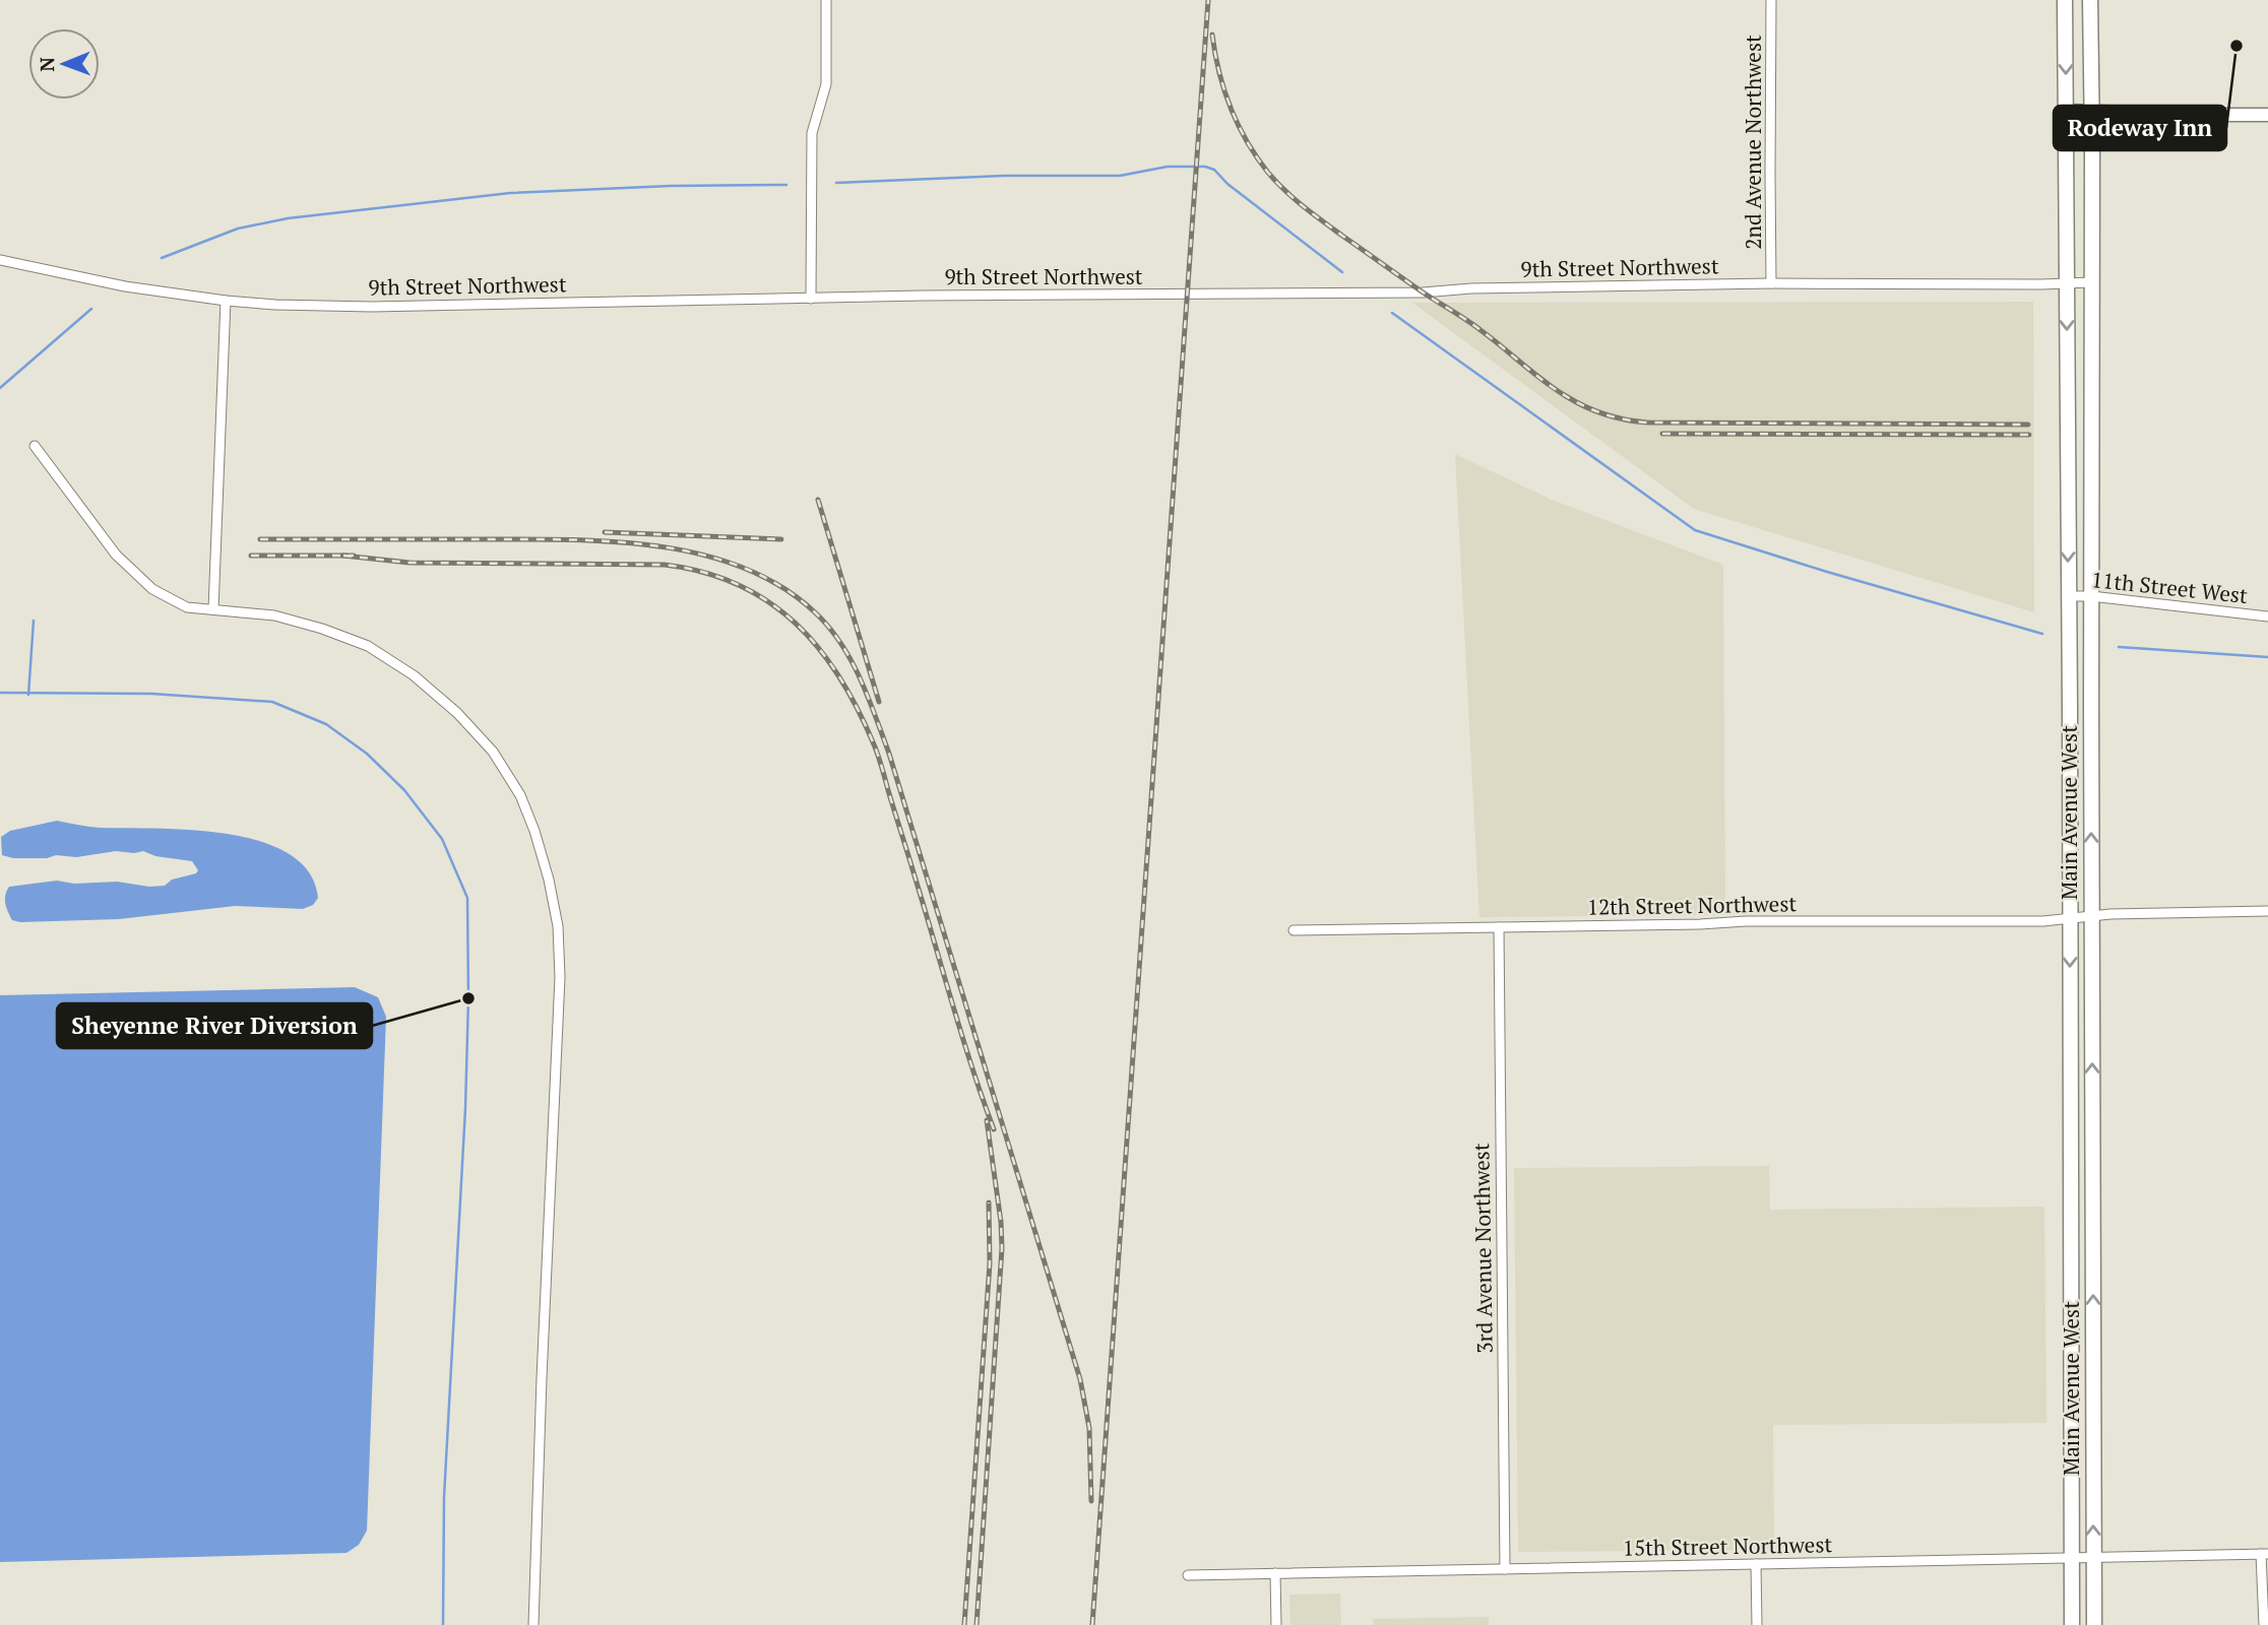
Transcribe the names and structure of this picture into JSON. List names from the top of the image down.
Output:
{
  "streets": {
    "main road": ["Main Avenue West"],
    "street": [
      "2nd Avenue Northwest",
      "9th Street Northwest",
      "11th Street West",
      "12th Street Northwest",
      "3rd Avenue Northwest",
      "15th Street Northwest"
    ]
  },
  "crossings": [
    ["2nd Avenue Northwest", "9th Street Northwest"],
    ["9th Street Northwest", "Main Avenue West"],
    ["11th Street West", "Main Avenue West"],
    ["Main Avenue West", "12th Street Northwest"],
    ["Main Avenue West", "15th Street Northwest"],
    ["12th Street Northwest", "3rd Avenue Northwest"],
    ["3rd Avenue Northwest", "15th Street Northwest"]
  ],
  "places": ["Rodeway Inn", "Sheyenne River Diversion"],
  "north": "left"
}
